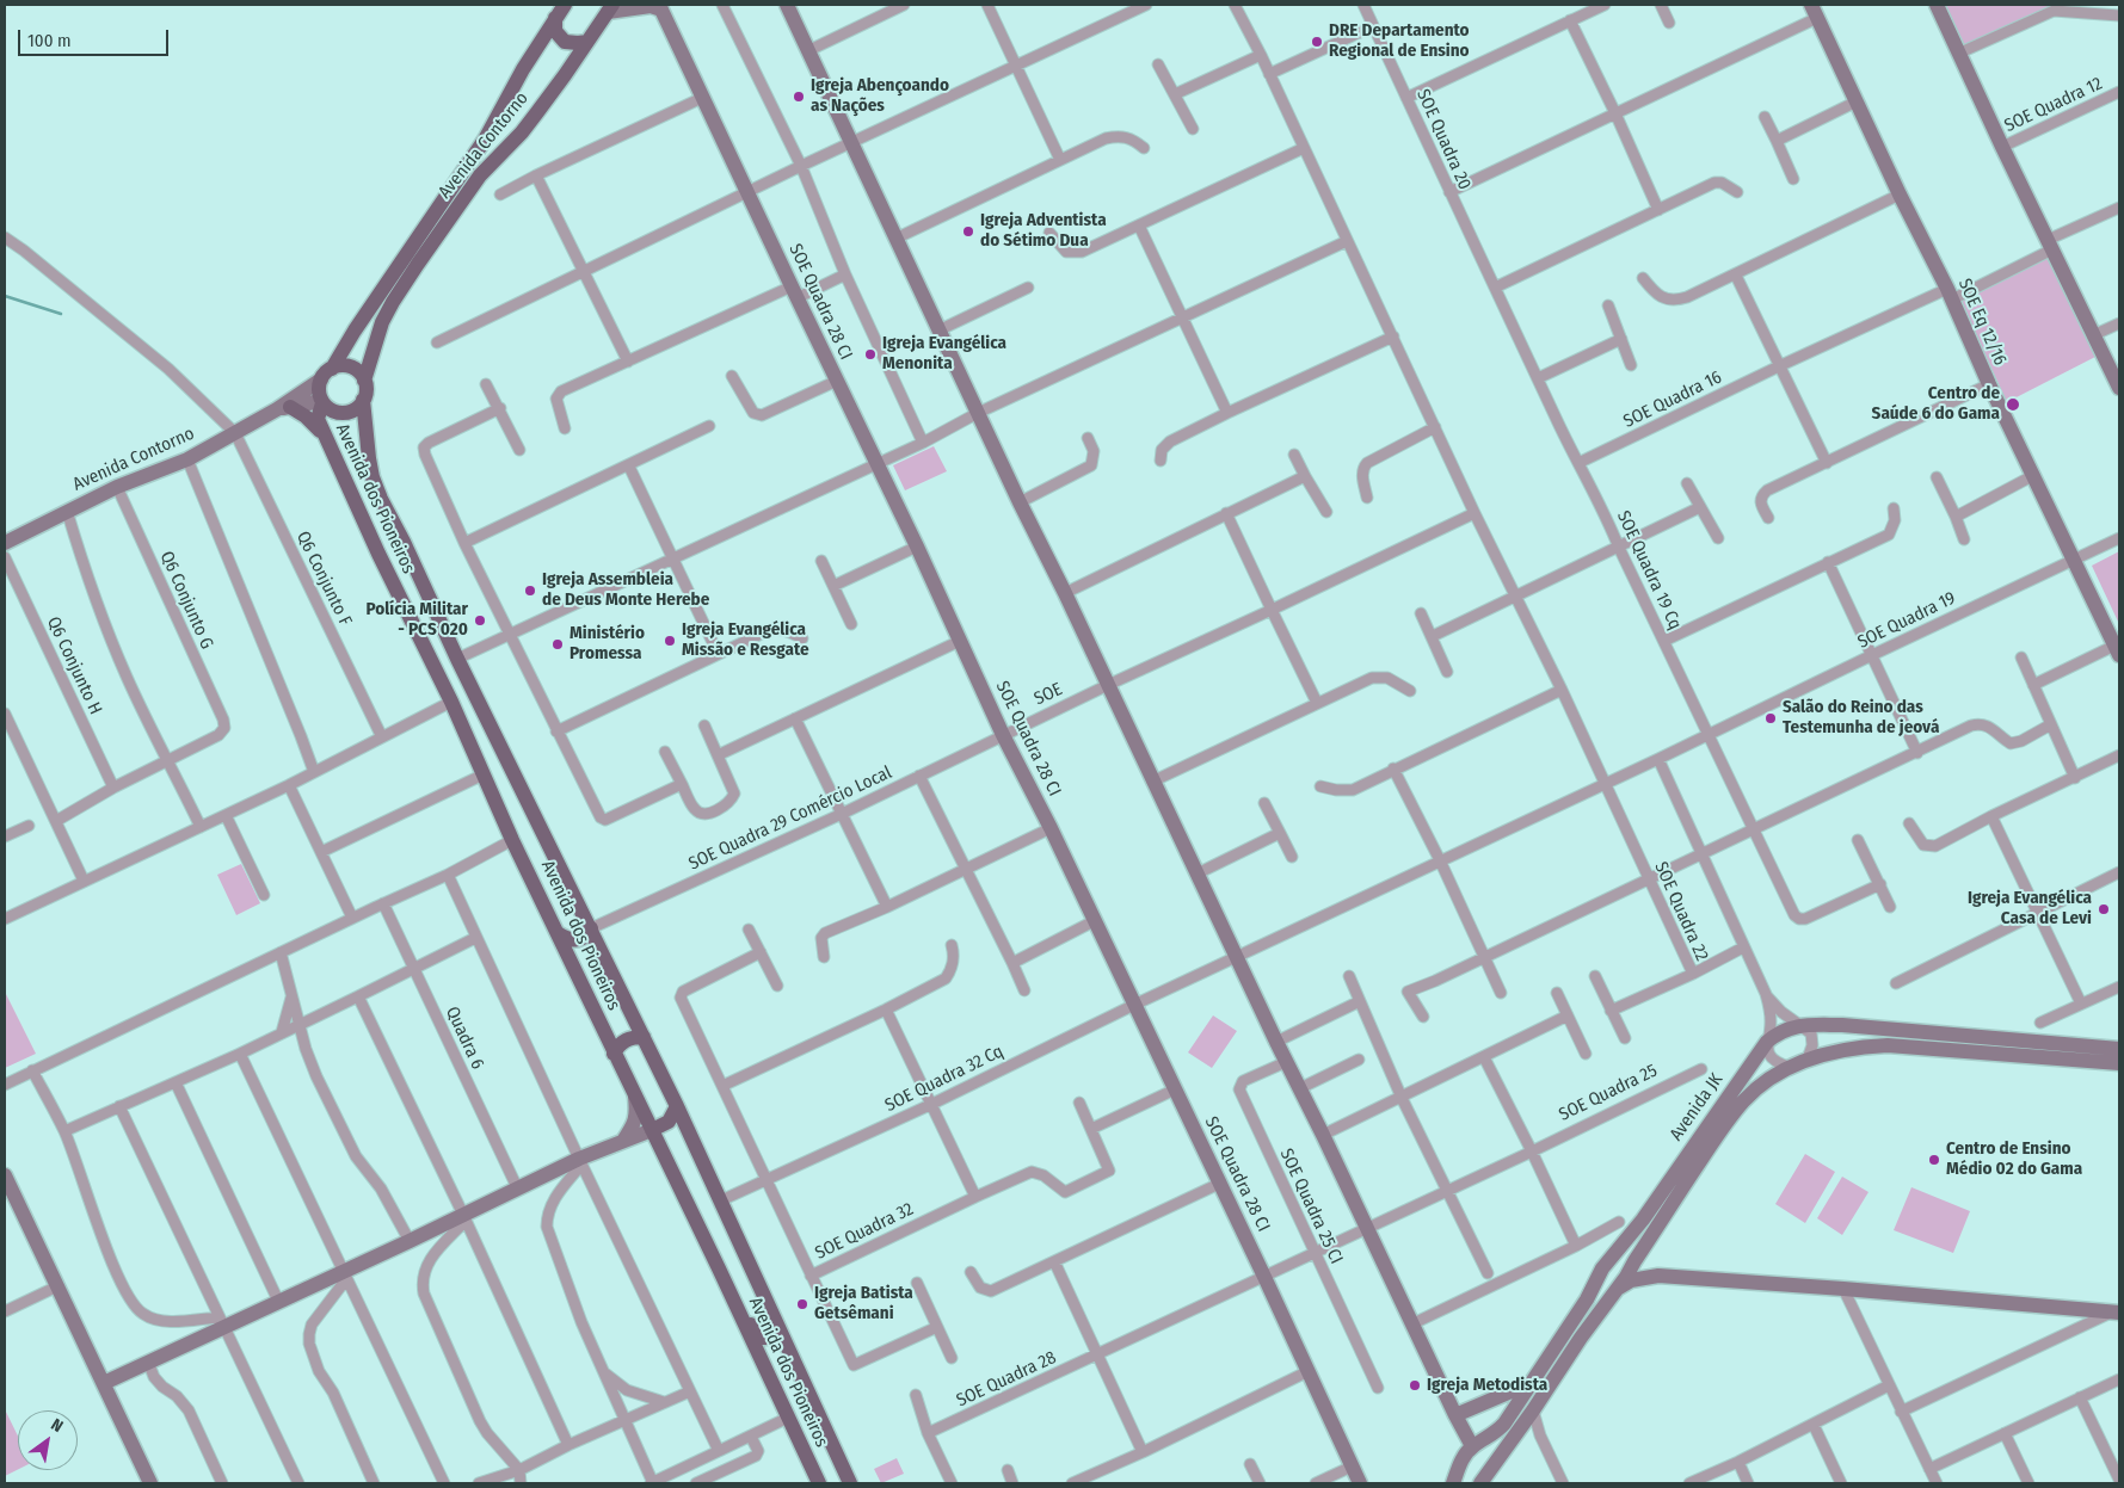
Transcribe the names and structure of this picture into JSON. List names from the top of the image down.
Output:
{
  "streets": {
    "main road": ["Avenida Contorno", "Avenida dos Pioneiros"],
    "street": [
      "SOE Quadra 12",
      "SOE Quadra 20",
      "SOE Quadra 28 CI",
      "SOE Eq 12/16",
      "SOE Quadra 16",
      "SOE Quadra 19 Cq",
      "Q6 Conjunto F",
      "Q6 Conjunto G",
      "SOE Quadra 19",
      "Q6 Conjunto H",
      "SOE",
      "SOE Quadra 29 Comércio Local",
      "SOE Quadra 22",
      "Quadra 6",
      "SOE Quadra 32 Cq",
      "SOE Quadra 25",
      "Avenida JK",
      "SOE Quadra 25 CI",
      "SOE Quadra 32",
      "SOE Quadra 28"
    ]
  },
  "crossings": [
    ["SOE Quadra 20", "SOE Quadra 19 Cq"],
    ["Avenida Contorno", "Avenida dos Pioneiros"],
    ["Avenida Contorno", "Q6 Conjunto F"],
    ["Avenida Contorno", "Q6 Conjunto G"],
    ["SOE Quadra 28 CI", "SOE"],
    ["SOE Quadra 28 CI", "SOE Quadra 29 Comércio Local"],
    ["SOE Quadra 28 CI", "SOE Quadra 32 Cq"],
    ["SOE Quadra 28 CI", "SOE Quadra 28"],
    ["SOE Eq 12/16", "SOE Quadra 16"],
    ["SOE Eq 12/16", "SOE Quadra 19"],
    ["SOE Quadra 16", "SOE Quadra 19 Cq"],
    ["Avenida dos Pioneiros", "SOE Quadra 29 Comércio Local"],
    ["Avenida dos Pioneiros", "SOE Quadra 32 Cq"],
    ["SOE Quadra 19 Cq", "SOE Quadra 19"],
    ["SOE Quadra 19", "SOE Quadra 22"],
    ["SOE", "SOE Quadra 29 Comércio Local"],
    ["SOE", "SOE Quadra 22"],
    ["SOE Quadra 25", "SOE Quadra 25 CI"],
    ["SOE Quadra 25", "SOE Quadra 28"],
    ["SOE Quadra 25 CI", "SOE Quadra 28"]
  ],
  "places": [
    "DRE Departamento Regional de Ensino",
    "Igreja Abençoando as Nações",
    "Igreja Adventista do Sétimo Dua",
    "Igreja Evangélica Menonita",
    "Centro de Saúde 6 do Gama",
    "Igreja Assembleia de Deus Monte Herebe",
    "Polícia Militar - PCS 020",
    "Igreja Evangélica Missão e Resgate",
    "Ministério Promessa",
    "Salão do Reino das Testemunha de jeová",
    "Igreja Evangélica Casa de Levi",
    "Centro de Ensino Médio 02 do Gama",
    "Igreja Batista Getsêmani",
    "Igreja Metodista"
  ],
  "scale_bar": "100 m",
  "north": "top right"
}
